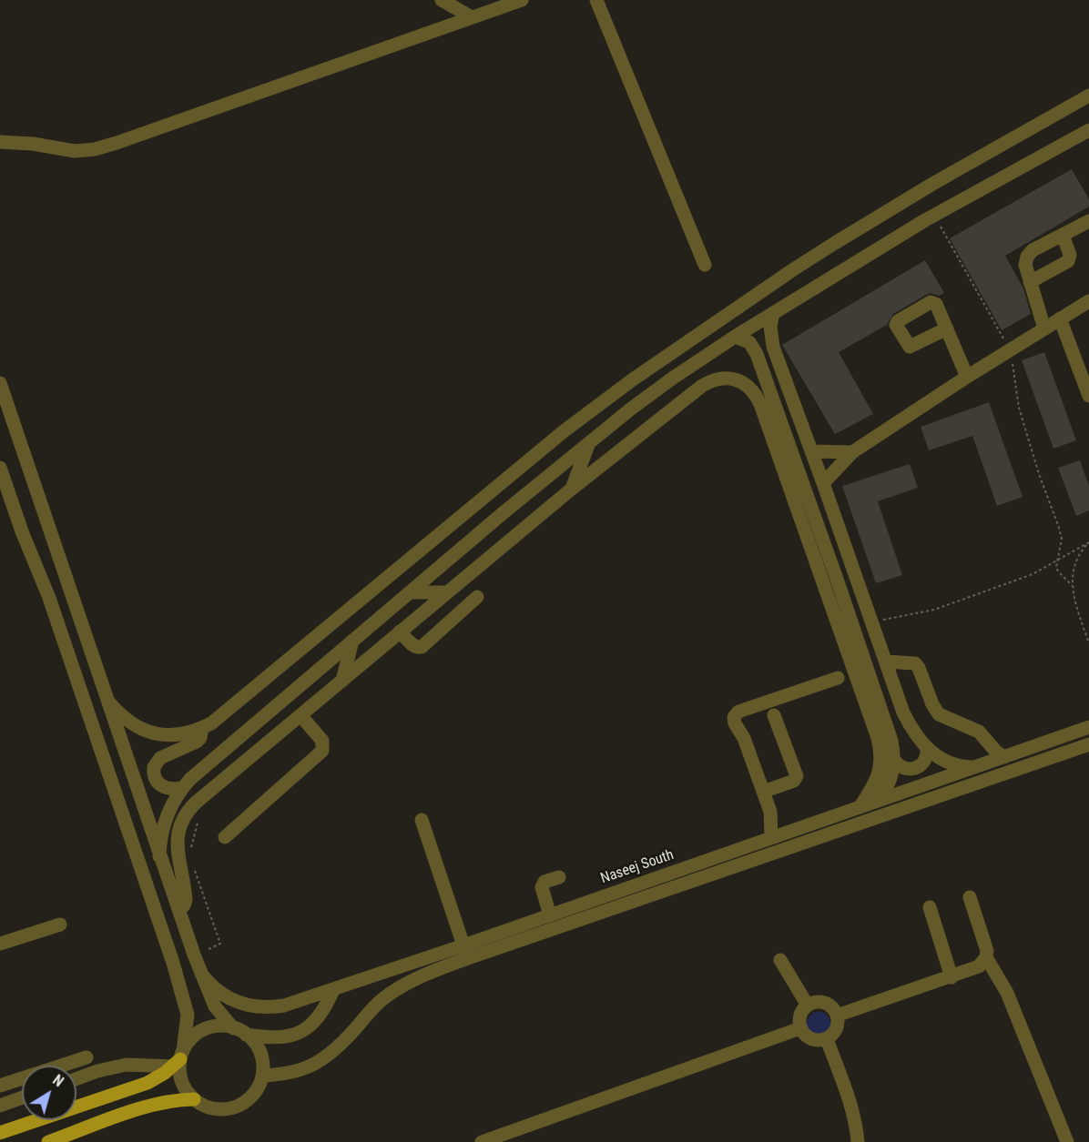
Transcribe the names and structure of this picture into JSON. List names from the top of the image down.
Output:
{
  "streets": {
    "street": ["Naseej South"]
  },
  "north": "top right"
}
